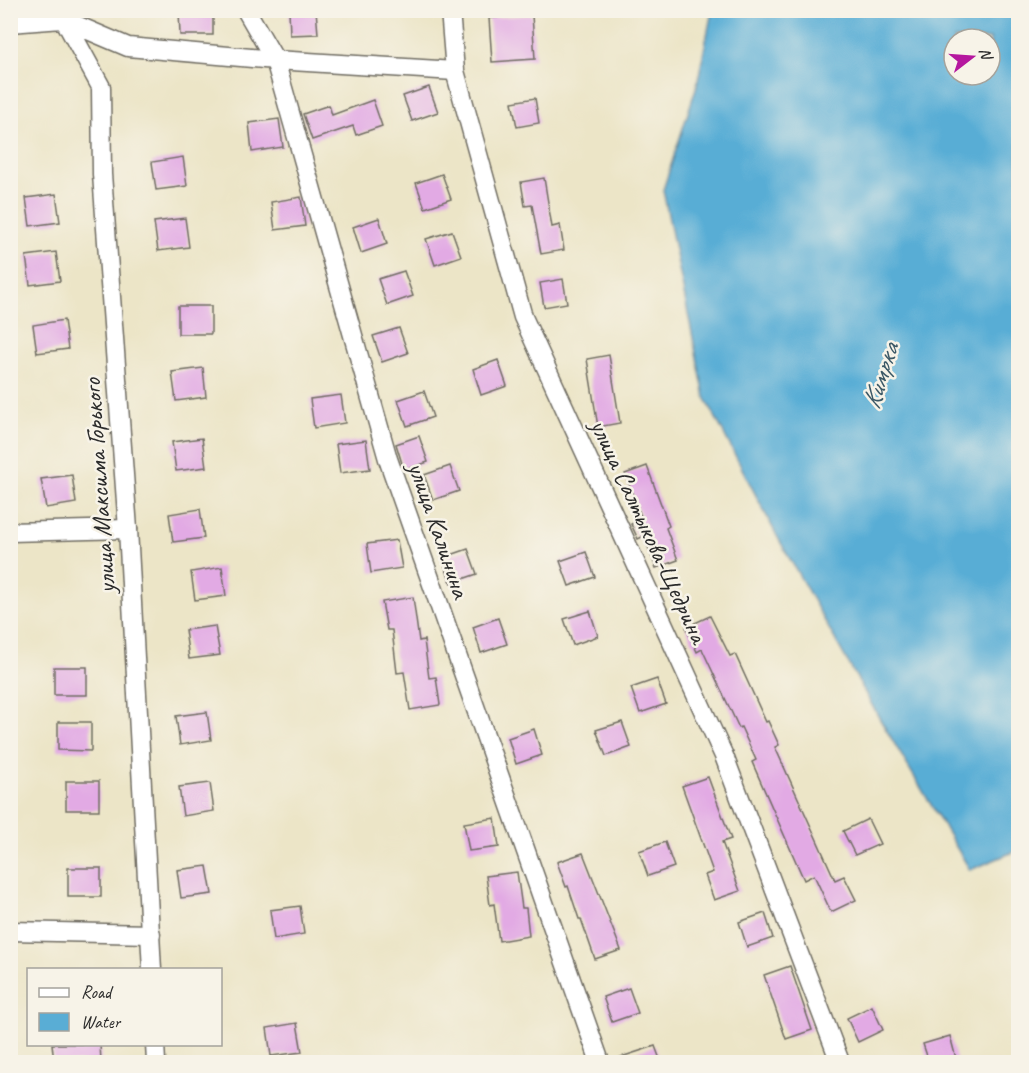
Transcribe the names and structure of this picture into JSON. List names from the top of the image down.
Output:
{
  "streets": {
    "street": ["улица Максима Горького", "улица Калинина", "улица Салтыкова-Щедрина"]
  },
  "water": ["Кимрка"],
  "legend": ["Road", "Water"],
  "north": "right"
}
